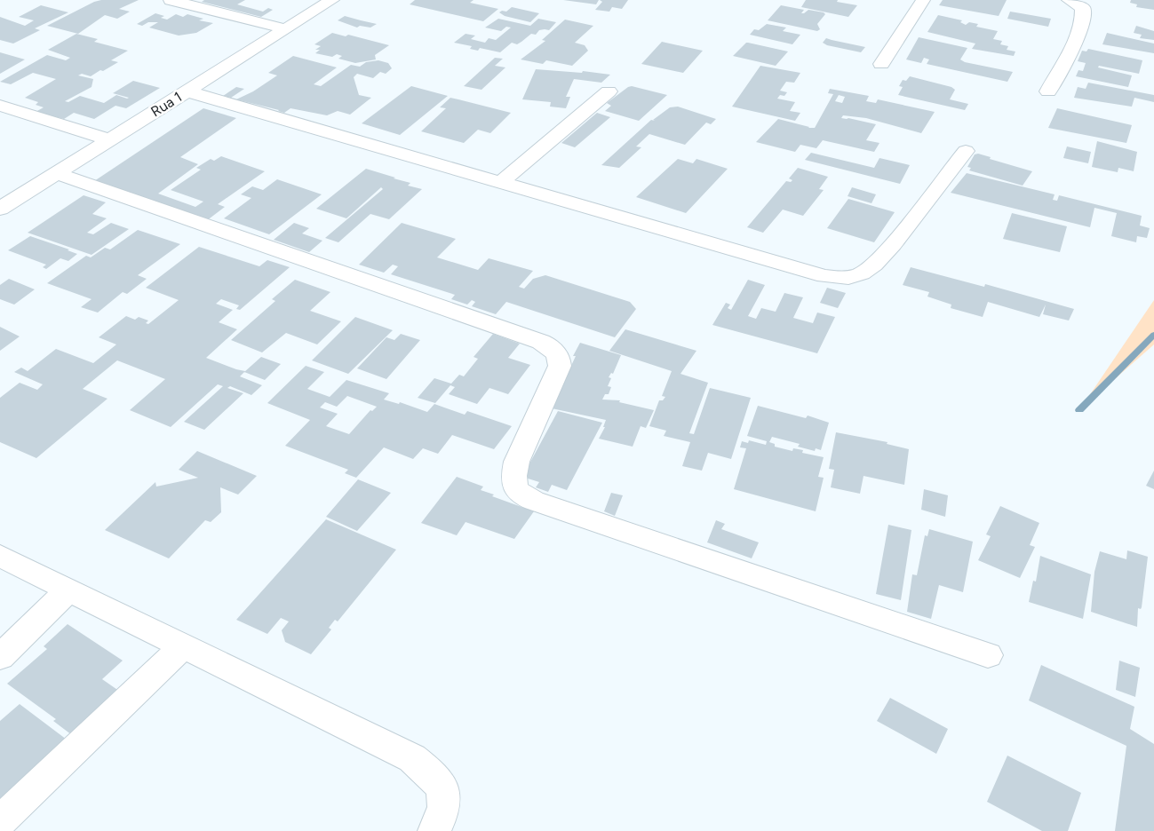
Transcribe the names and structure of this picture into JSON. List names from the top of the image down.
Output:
{
  "streets": {
    "street": ["Rua 1"]
  }
}
